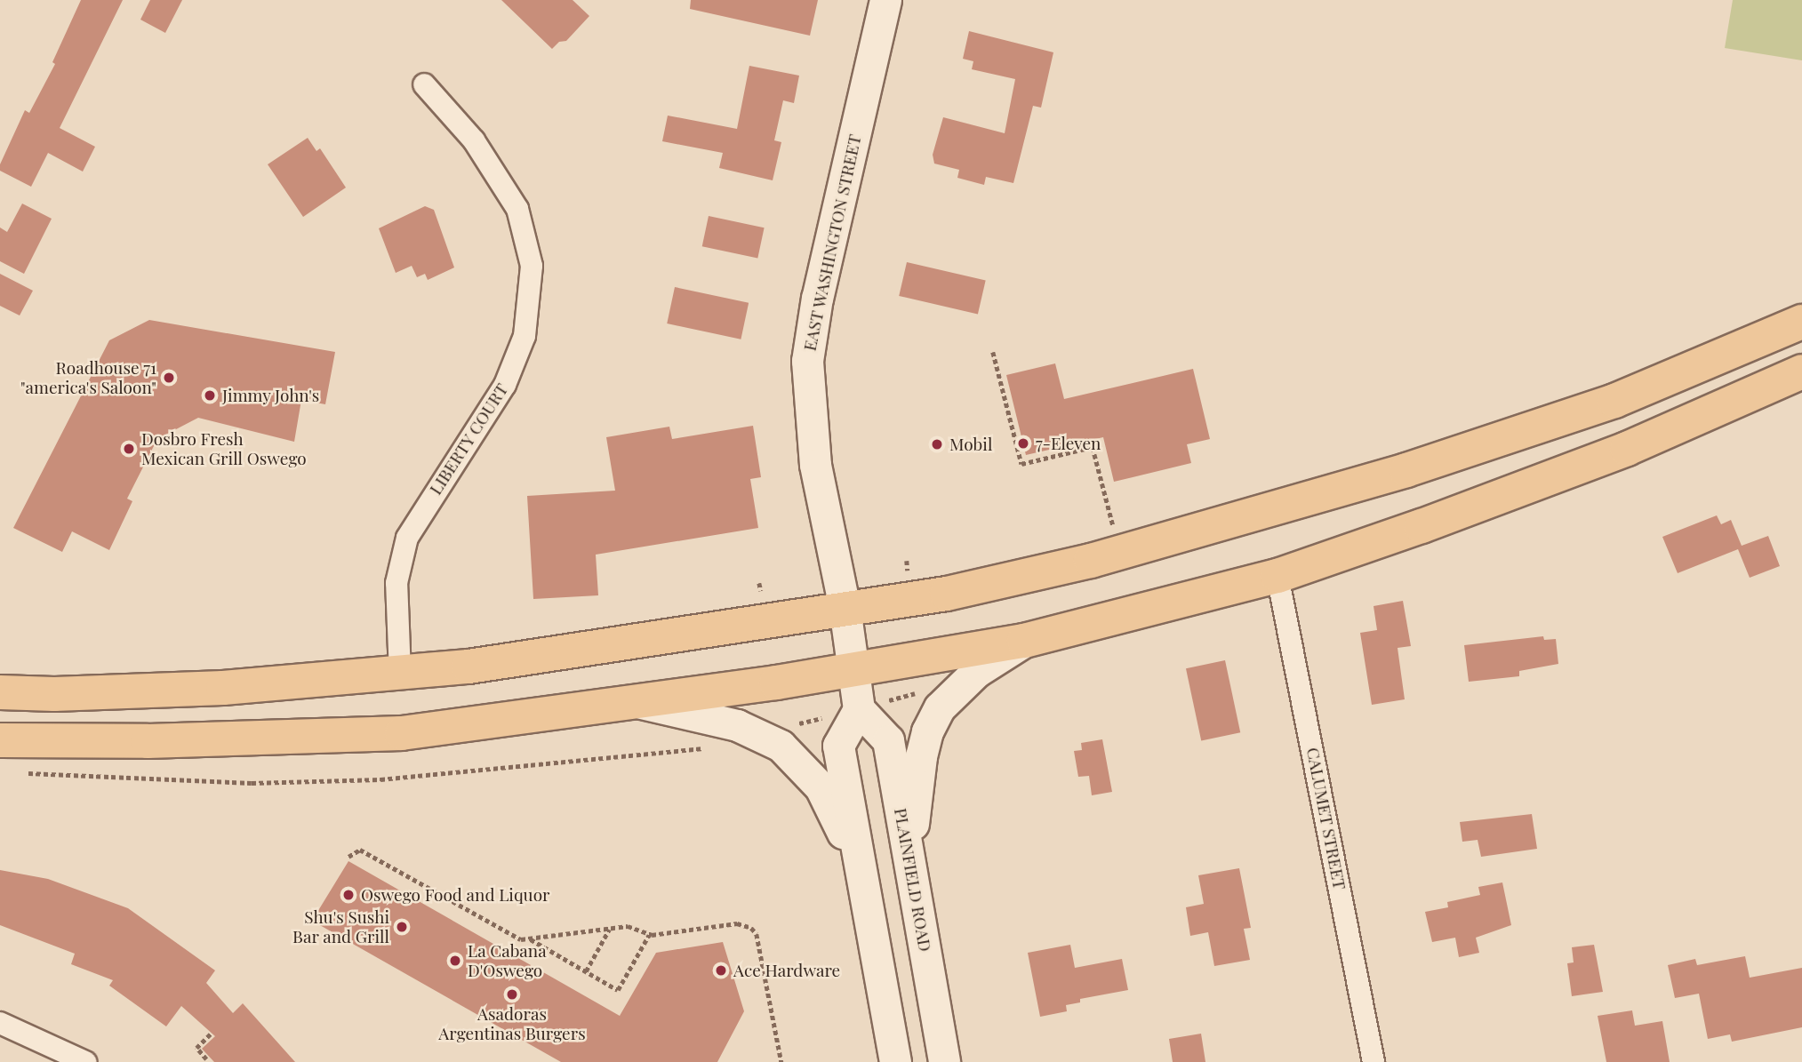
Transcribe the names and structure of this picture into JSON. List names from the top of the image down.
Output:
{
  "streets": {
    "main road": ["EAST WASHINGTON STREET", "PLAINFIELD ROAD"],
    "street": ["LIBERTY COURT", "CALUMET STREET"]
  },
  "places": [
    "Roadhouse 71 \"america's Saloon\"",
    "Jimmy John's",
    "7-Eleven",
    "Mobil",
    "Dosbro Fresh Mexican Grill Oswego",
    "Oswego Food and Liquor",
    "Shu's Sushi Bar and Grill",
    "La Cabana D'Oswego",
    "Ace Hardware",
    "Asadoras Argentinas Burgers"
  ]
}
